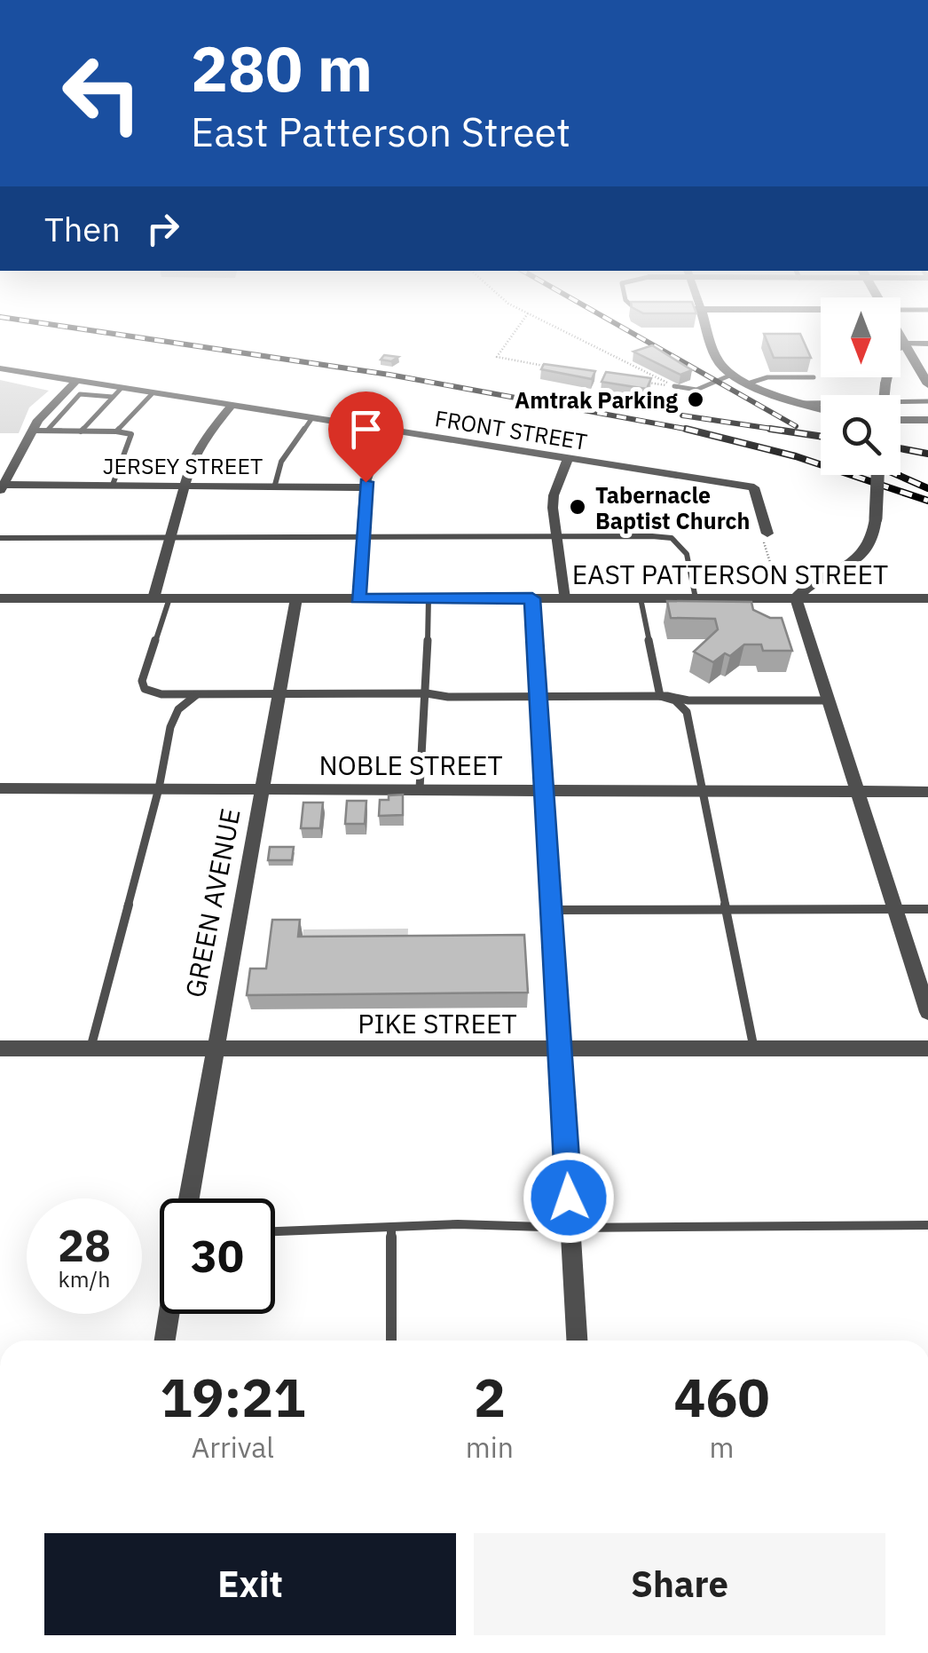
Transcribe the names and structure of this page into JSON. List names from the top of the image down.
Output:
{
  "streets": {
    "street": [
      "FRONT STREET",
      "JERSEY STREET",
      "EAST PATTERSON STREET",
      "NOBLE STREET",
      "GREEN AVENUE",
      "PIKE STREET"
    ]
  },
  "crossings": [
    ["EAST PATTERSON STREET", "GREEN AVENUE"],
    ["NOBLE STREET", "GREEN AVENUE"],
    ["GREEN AVENUE", "PIKE STREET"]
  ],
  "places": ["Amtrak Parking", "Tabernacle Baptist Church"],
  "north": "bottom",
  "page": {
    "turn": ["280 m", "East Patterson Street"],
    "then": "Then",
    "speed": "28 km/h",
    "limit": "30",
    "eta": [
      "19:21",
      "Arrival",
      "2",
      "min",
      "460",
      "m"
    ],
    "buttons": ["Exit", "Share"]
  }
}
